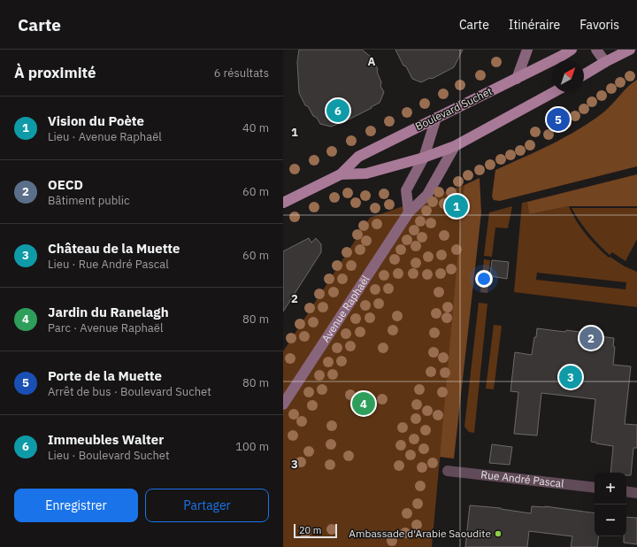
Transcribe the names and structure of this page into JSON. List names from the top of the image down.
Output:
{
  "streets": {
    "main road": ["Boulevard Suchet"],
    "street": ["Avenue Raphaël", "Rue André Pascal"]
  },
  "crossings": [
    ["Boulevard Suchet", "Avenue Raphaël"]
  ],
  "places": ["Ambassade d'Arabie Saoudite"],
  "scale_bar": "20 m",
  "north": "top right",
  "page": {
    "header": "Carte",
    "nav": ["Carte", "Itinéraire", "Favoris"],
    "heading": ["À proximité", "6 résultats"],
    "list": [
      {
        "mark": "1",
        "name": "Vision du Poète",
        "note": "Lieu · Avenue Raphaël",
        "value": "40 m"
      },
      {
        "mark": "2",
        "name": "OECD",
        "note": "Bâtiment public",
        "value": "60 m"
      },
      {
        "mark": "3",
        "name": "Château de la Muette",
        "note": "Lieu · Rue André Pascal",
        "value": "60 m"
      },
      {
        "mark": "4",
        "name": "Jardin du Ranelagh",
        "note": "Parc · Avenue Raphaël",
        "value": "80 m"
      },
      {
        "mark": "5",
        "name": "Porte de la Muette",
        "note": "Arrêt de bus · Boulevard Suchet",
        "value": "80 m"
      },
      {
        "mark": "6",
        "name": "Immeubles Walter",
        "note": "Lieu · Boulevard Suchet",
        "value": "100 m"
      }
    ],
    "pins": [
      "6",
      "5",
      "1",
      "2",
      "3",
      "4"
    ],
    "map_buttons": ["+", "−"],
    "buttons": ["Enregistrer", "Partager"],
    "scale": "20 m"
  },
  "grid": {
    "columns": ["A"],
    "rows": ["1", "2", "3"]
  }
}
